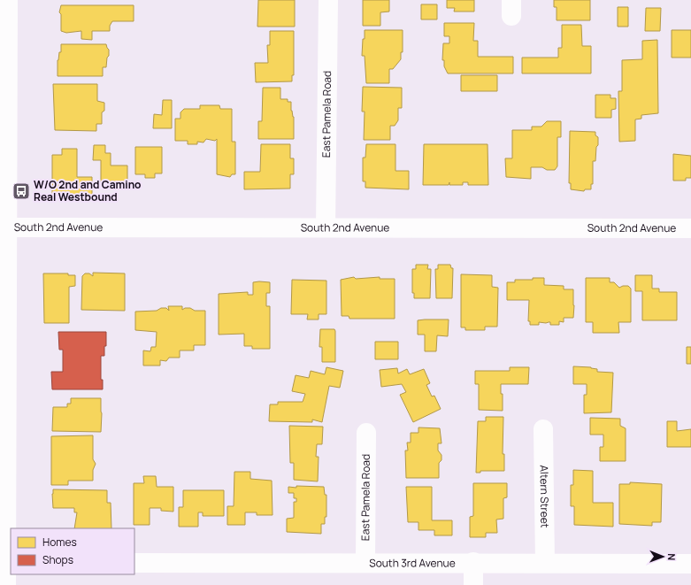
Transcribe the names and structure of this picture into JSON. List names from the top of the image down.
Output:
{
  "streets": {
    "street": [
      "East Pamela Road",
      "South 2nd Avenue",
      "Altern Street",
      "South 3rd Avenue"
    ]
  },
  "crossings": [
    ["East Pamela Road", "South 2nd Avenue"],
    ["East Pamela Road", "South 3rd Avenue"],
    ["Altern Street", "South 3rd Avenue"]
  ],
  "places": {
    "bus stop": ["W/O 2nd and Camino Real Westbound"]
  },
  "legend": ["Homes", "Shops"],
  "north": "right"
}
